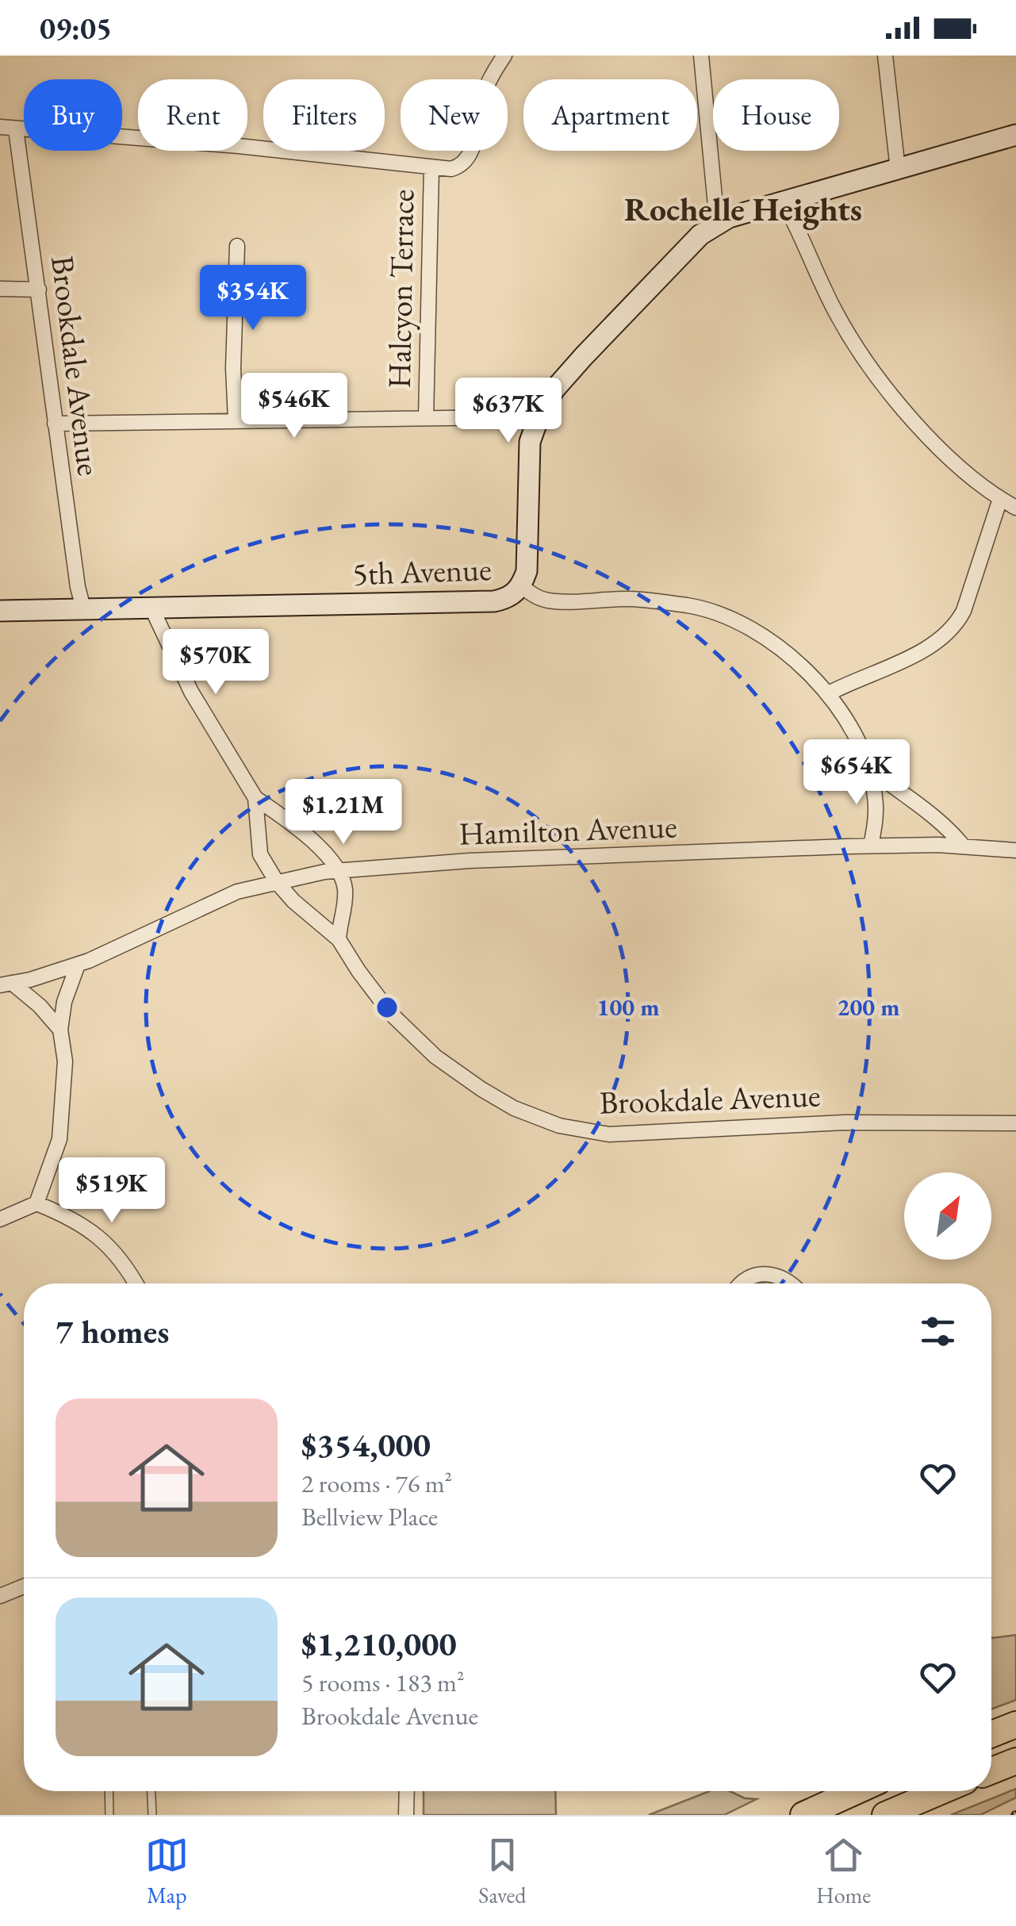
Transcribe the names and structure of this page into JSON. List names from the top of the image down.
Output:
{
  "streets": {
    "street": [
      "Halcyon Terrace",
      "Brookdale Avenue",
      "5th Avenue",
      "Hamilton Avenue"
    ]
  },
  "crossings": [
    ["Brookdale Avenue", "5th Avenue"],
    ["Brookdale Avenue", "Hamilton Avenue"]
  ],
  "districts": ["Rochelle Heights"],
  "north": "top right",
  "page": {
    "status": "09:05",
    "chip": [
      "Buy",
      "Rent",
      "Filters",
      "New",
      "Apartment",
      "House"
    ],
    "price": [
      "$354K",
      "$546K",
      "$637K",
      "$570K",
      "$654K",
      "$1.21M",
      "$519K"
    ],
    "heading": "7 homes",
    "list": [
      {
        "name": "$354,000",
        "note": "2 rooms · 76 m² · Bellview Place"
      },
      {
        "name": "$1,210,000",
        "note": "5 rooms · 183 m² · Brookdale Avenue"
      }
    ],
    "tabs": ["Map", "Saved", "Home"]
  },
  "rings": ["100 m", "200 m"]
}
